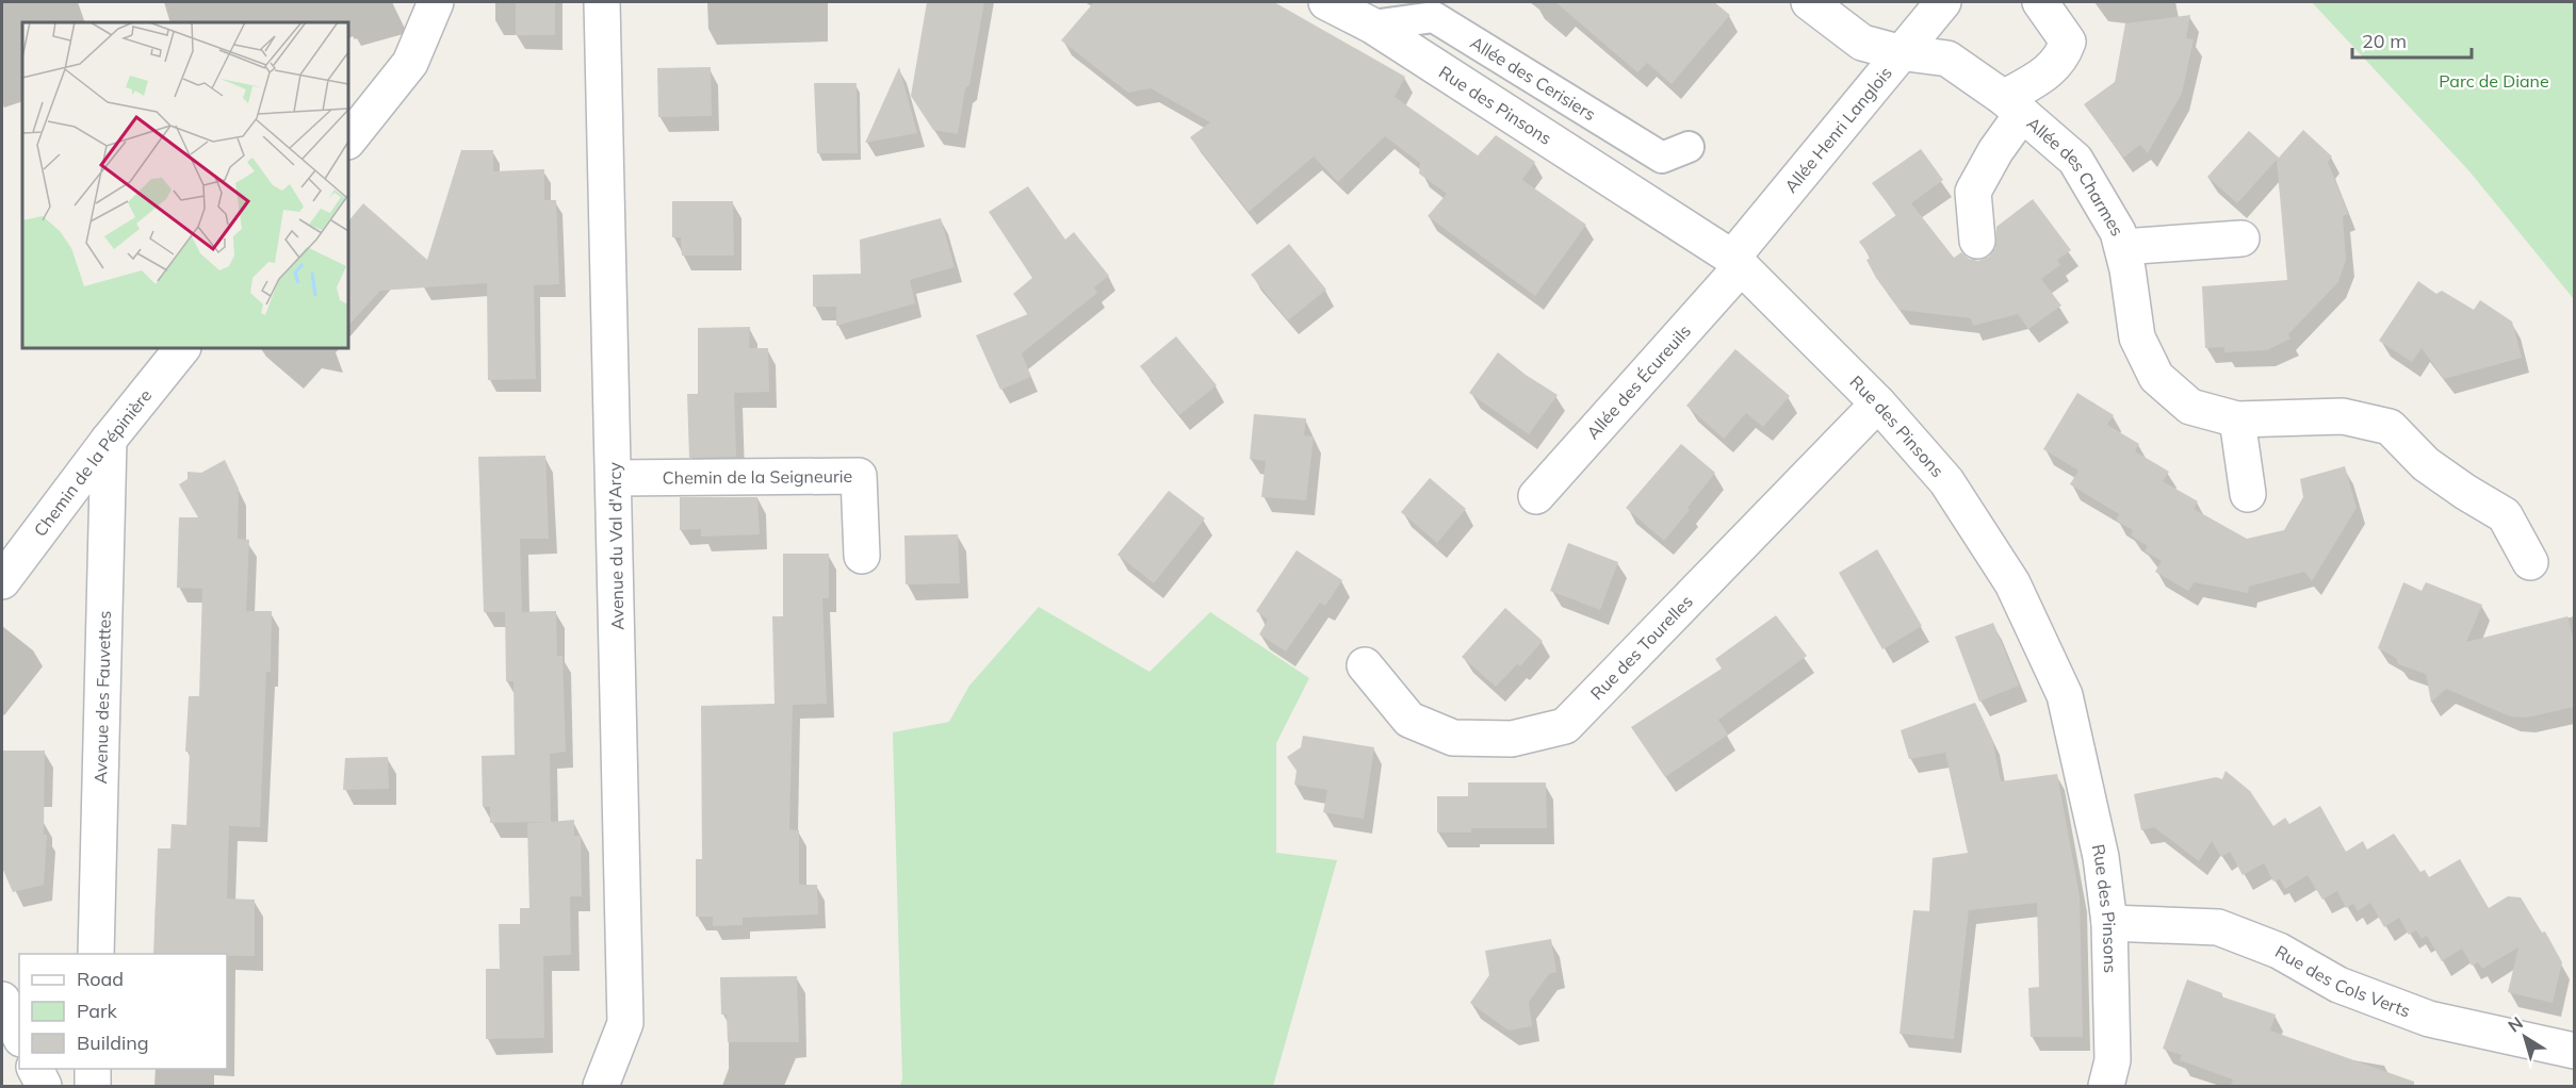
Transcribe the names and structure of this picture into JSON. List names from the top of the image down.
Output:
{
  "streets": {
    "street": [
      "Allée des Cerisiers",
      "Rue des Pinsons",
      "Allée Henri Langlois",
      "Allée des Charmes",
      "Allée des Écureuils",
      "Chemin de la Pépinière",
      "Chemin de la Seigneurie",
      "Avenue du Val d'Arcy",
      "Rue des Tourelles",
      "Avenue des Fauvettes",
      "Rue des Cols Verts"
    ]
  },
  "crossings": [
    ["Allée des Cerisiers", "Rue des Pinsons"],
    ["Rue des Pinsons", "Allée Henri Langlois"],
    ["Rue des Pinsons", "Allée des Écureuils"],
    ["Rue des Pinsons", "Rue des Tourelles"],
    ["Rue des Pinsons", "Rue des Cols Verts"],
    ["Allée Henri Langlois", "Allée des Charmes"],
    ["Allée Henri Langlois", "Allée des Écureuils"],
    ["Chemin de la Pépinière", "Avenue des Fauvettes"],
    ["Chemin de la Seigneurie", "Avenue du Val d'Arcy"]
  ],
  "parks": ["Parc de Diane"],
  "legend": ["Road", "Park", "Building"],
  "scale_bar": "20 m",
  "north": "top left"
}
